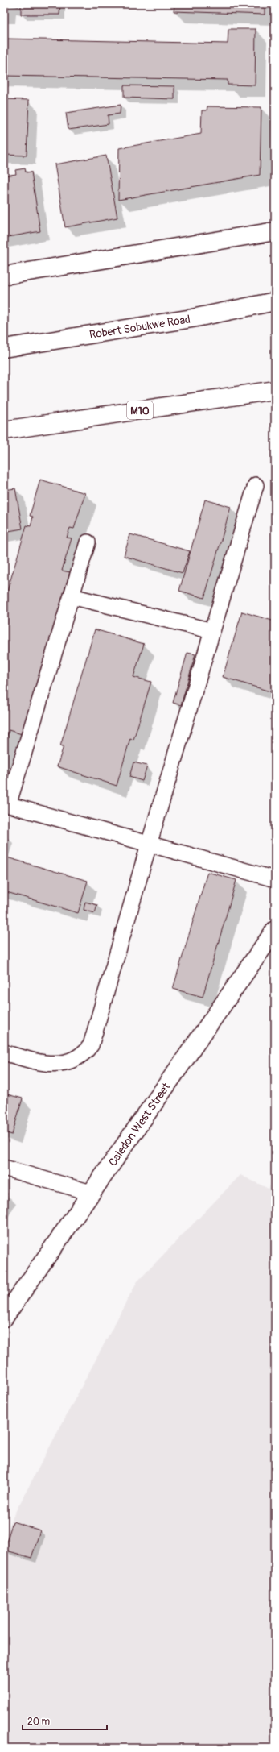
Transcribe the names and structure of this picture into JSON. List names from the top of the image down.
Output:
{
  "streets": {
    "street": ["Robert Sobukwe Road", "M10", "Caledon West Street"]
  },
  "scale_bar": "20 m"
}
